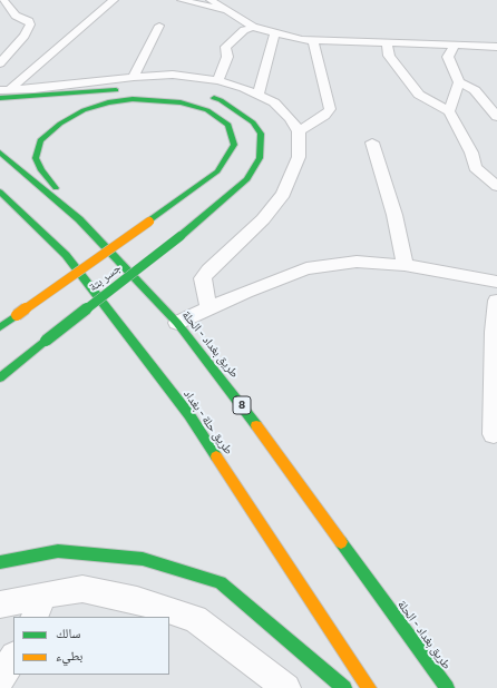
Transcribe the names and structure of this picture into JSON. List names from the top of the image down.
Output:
{
  "streets": {
    "highway": [
      "جسر بتة",
      "طريق بغداد - الحلة",
      "8",
      "طريق حلة - بغداد"
    ]
  },
  "crossings": [
    ["جسر بتة", "طريق بغداد - الحلة"]
  ],
  "legend": ["سالك", "بطيء"]
}
